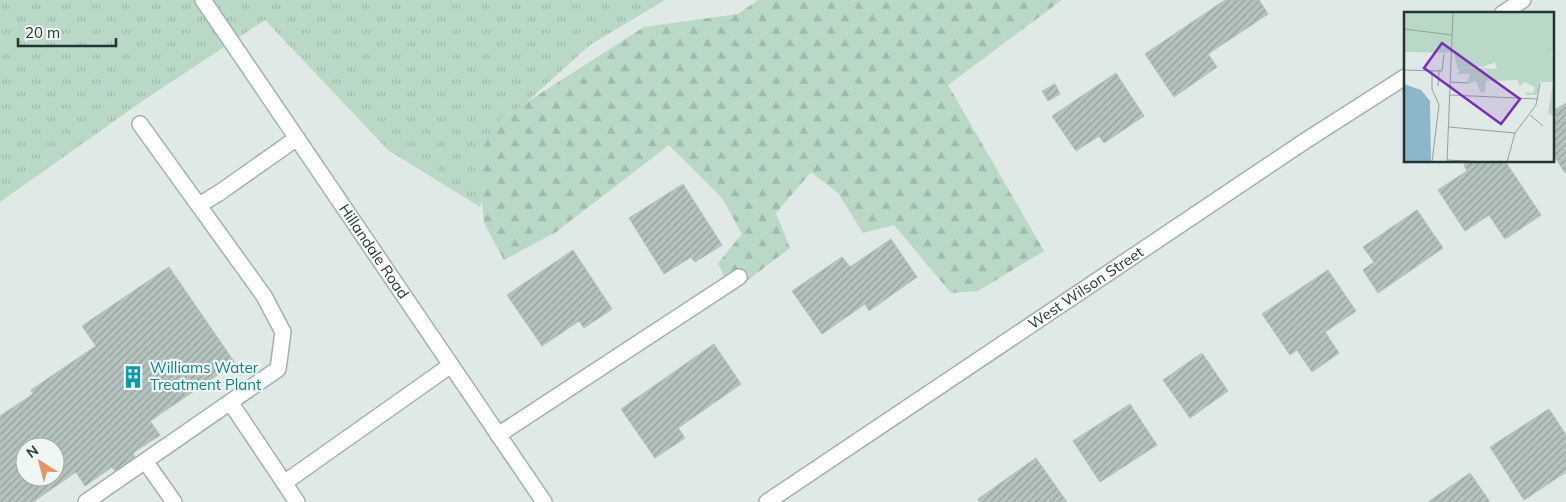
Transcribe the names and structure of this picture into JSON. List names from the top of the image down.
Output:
{
  "streets": {
    "street": ["Hillandale Road", "West Wilson Street"]
  },
  "places": {
    "building": ["Williams Water Treatment Plant"]
  },
  "scale_bar": "20 m",
  "north": "top left"
}
